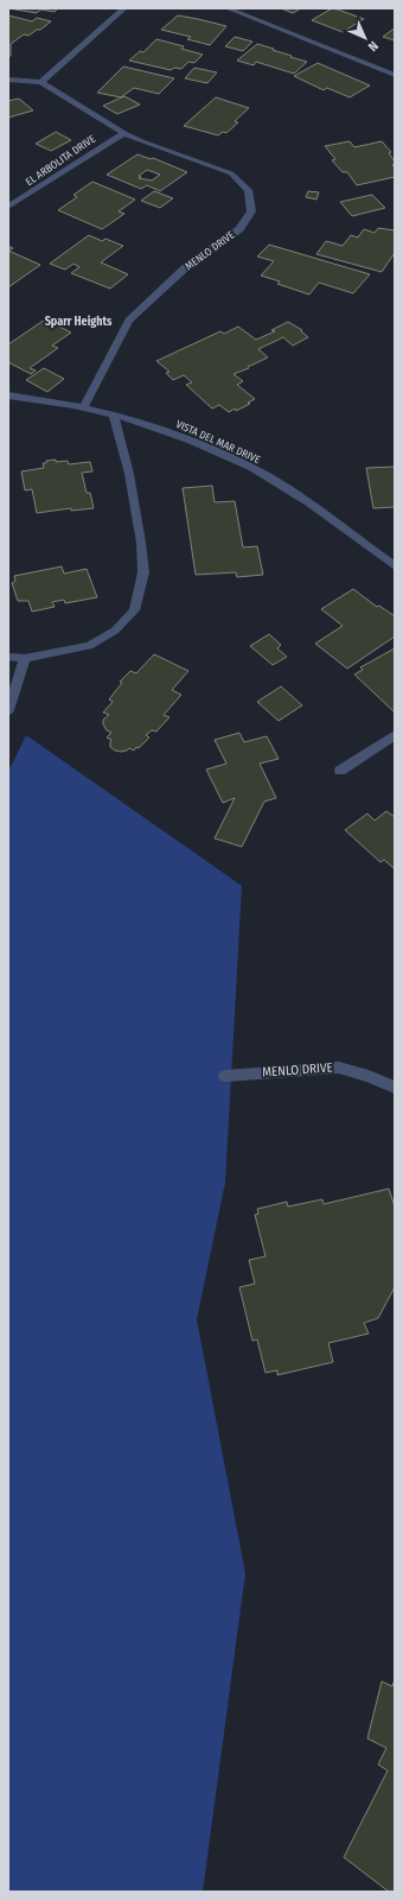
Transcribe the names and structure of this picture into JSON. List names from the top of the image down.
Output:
{
  "streets": {
    "street": ["EL ARBOLITA DRIVE", "MENLO DRIVE", "VISTA DEL MAR DRIVE"]
  },
  "crossings": [
    ["EL ARBOLITA DRIVE", "MENLO DRIVE"],
    ["MENLO DRIVE", "VISTA DEL MAR DRIVE"]
  ],
  "districts": ["Sparr Heights"],
  "north": "bottom right"
}
